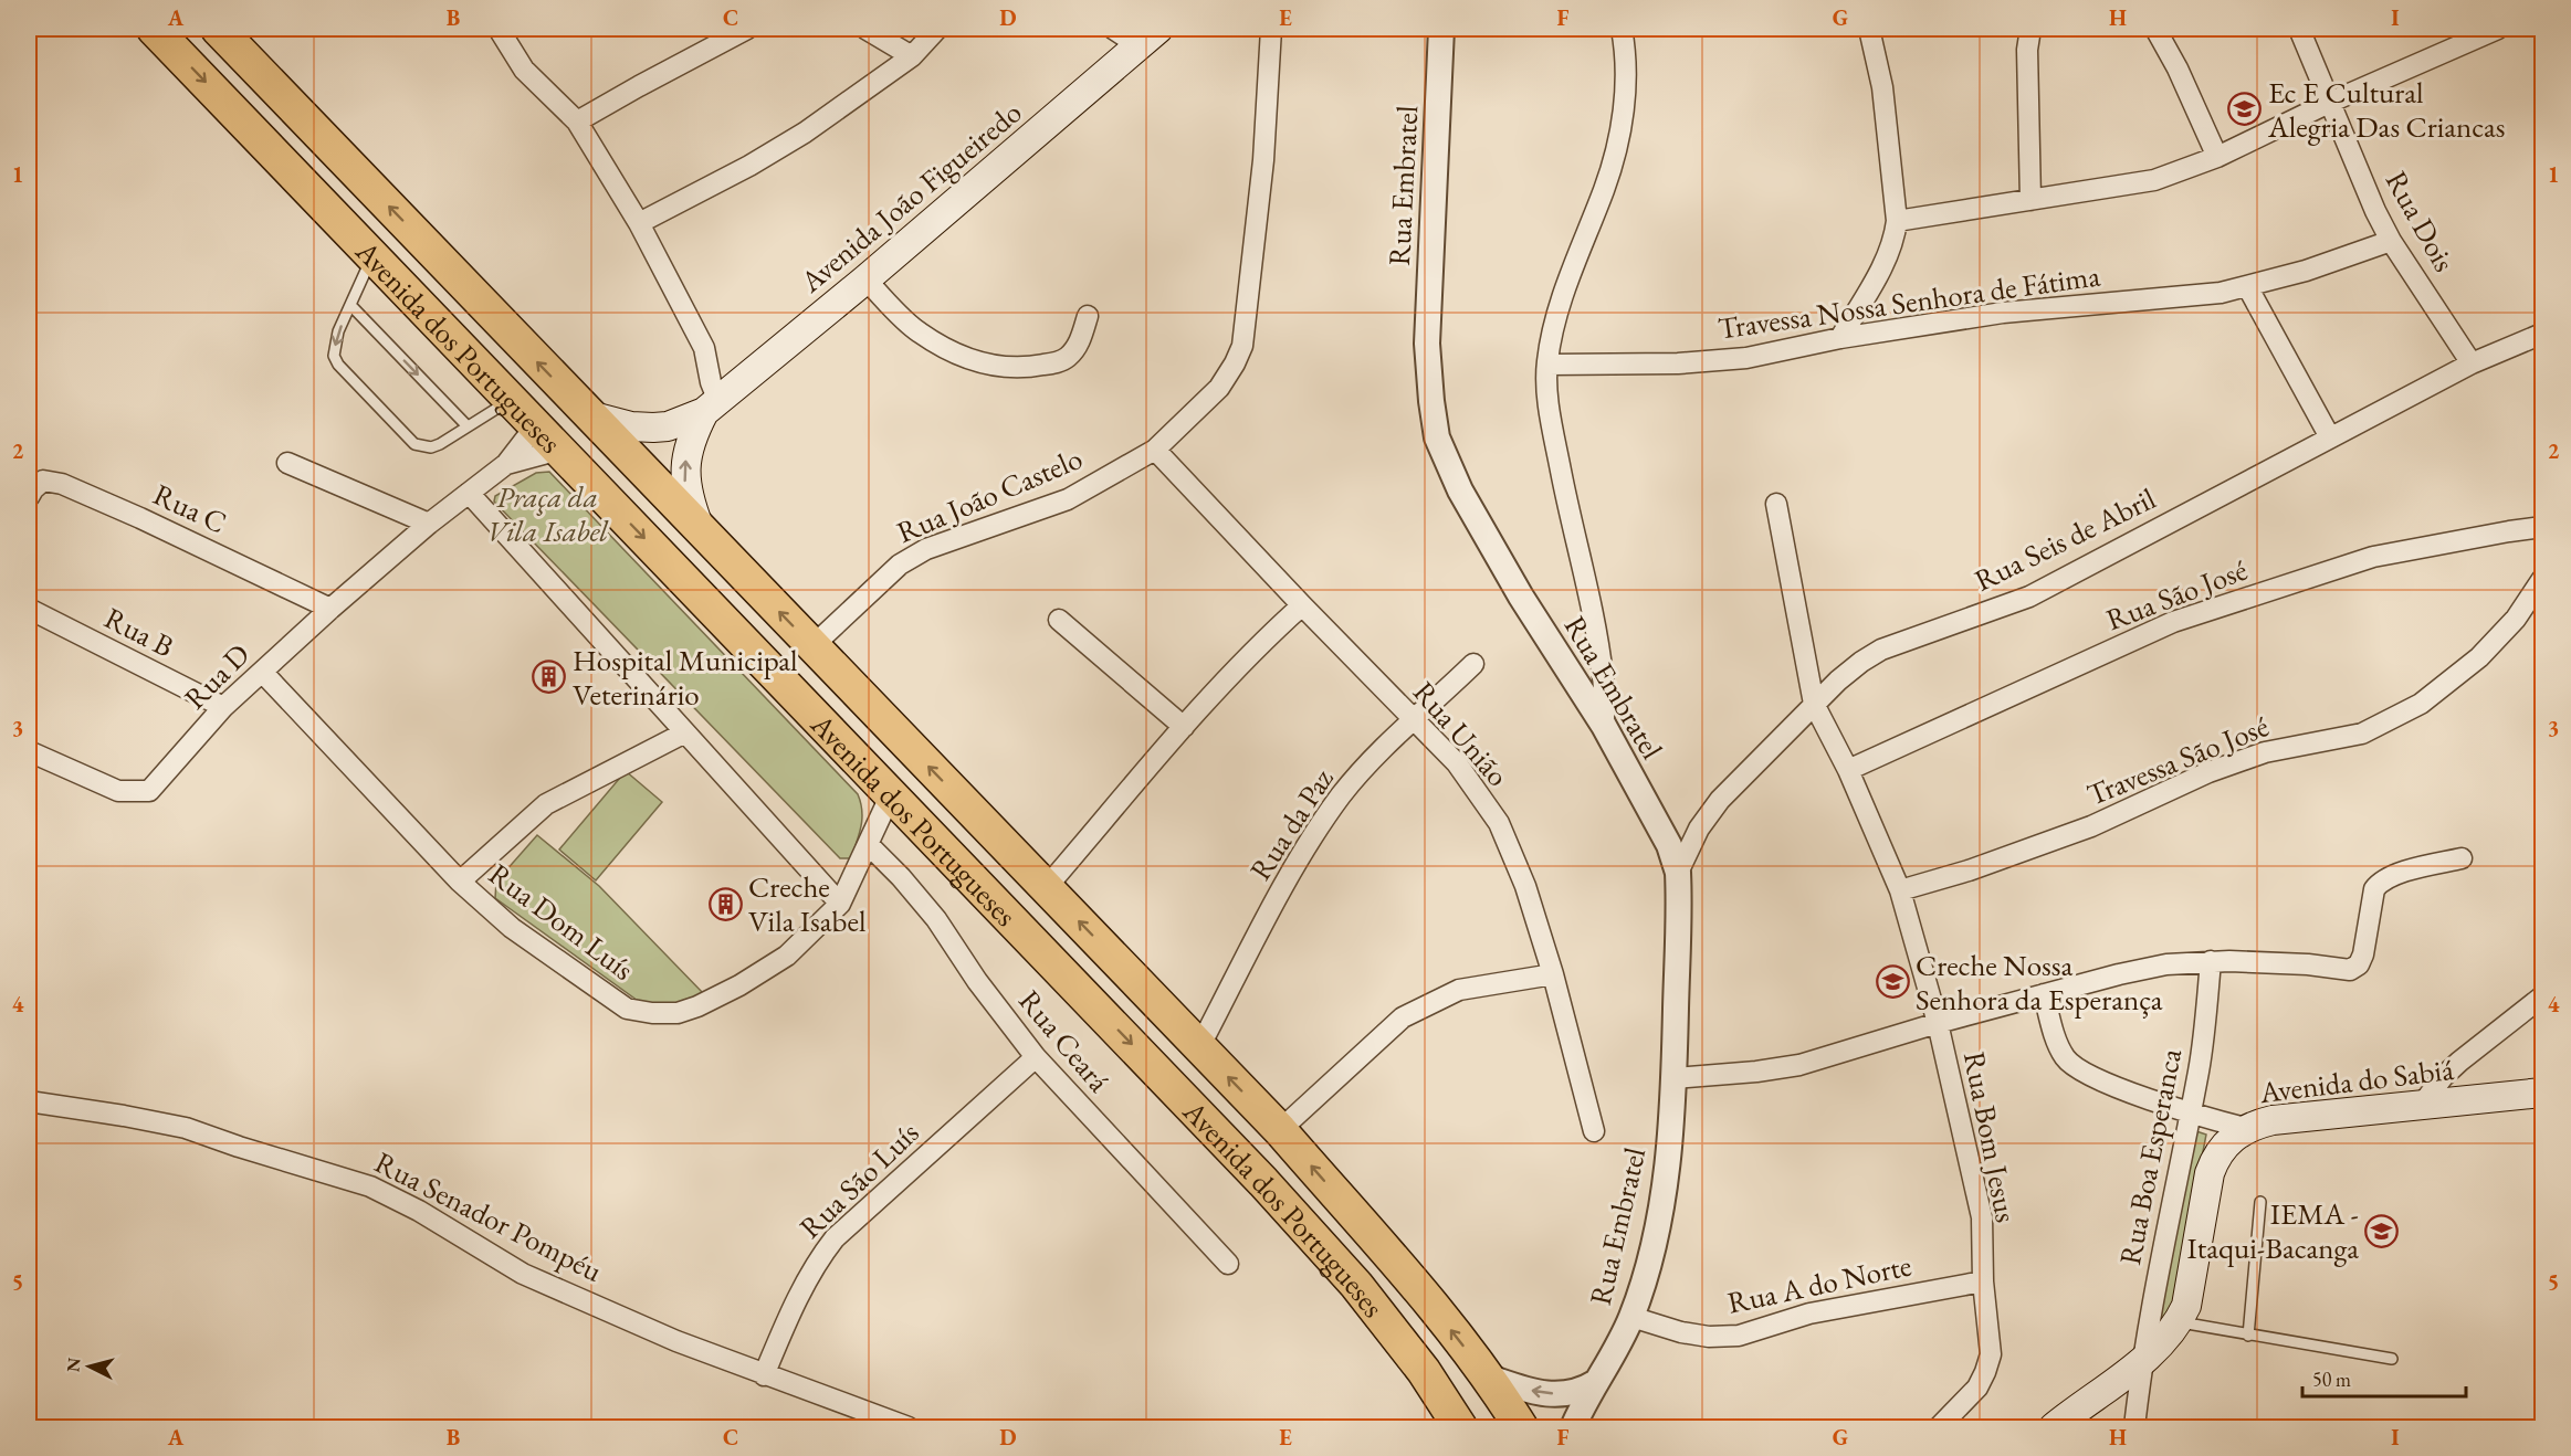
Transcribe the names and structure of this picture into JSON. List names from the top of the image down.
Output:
{
  "streets": {
    "highway": ["Avenida dos Portugueses"],
    "main road": ["Avenida João Figueiredo", "Avenida do Sabiá"],
    "street": [
      "Rua Embratel",
      "Rua Dois",
      "Travessa Nossa Senhora de Fátima",
      "Rua João Castelo",
      "Rua C",
      "Rua Seis de Abril",
      "Rua São José",
      "Rua B",
      "Rua D",
      "Rua União",
      "Travessa São José",
      "Rua da Paz",
      "Rua Dom Luís",
      "Rua Ceará",
      "Rua Bom Jesus",
      "Rua Boa Esperanca",
      "Rua São Luís",
      "Rua Senador Pompéu",
      "Rua A do Norte"
    ]
  },
  "crossings": [
    ["Rua Embratel", "Rua Seis de Abril"],
    ["Rua Embratel", "Rua A do Norte"],
    ["Avenida João Figueiredo", "Avenida dos Portugueses"],
    ["Rua Dois", "Travessa Nossa Senhora de Fátima"],
    ["Rua Dois", "Rua Seis de Abril"],
    ["Avenida dos Portugueses", "Rua João Castelo"],
    ["Avenida dos Portugueses", "Rua D"],
    ["Avenida dos Portugueses", "Rua da Paz"],
    ["Avenida dos Portugueses", "Rua Dom Luís"],
    ["Rua João Castelo", "Rua União"],
    ["Rua C", "Rua D"],
    ["Rua Seis de Abril", "Rua Bom Jesus"],
    ["Rua São José", "Rua Bom Jesus"],
    ["Rua B", "Rua D"],
    ["Rua D", "Rua Dom Luís"],
    ["Rua União", "Rua da Paz"],
    ["Travessa São José", "Rua Bom Jesus"],
    ["Rua Dom Luís", "Rua Ceará"],
    ["Rua Ceará", "Rua São Luís"],
    ["Avenida do Sabiá", "Rua Boa Esperanca"],
    ["Rua Bom Jesus", "Rua A do Norte"],
    ["Rua São Luís", "Rua Senador Pompéu"]
  ],
  "parks": ["Praça da Vila Isabel"],
  "places": {
    "school or university": ["Ec E Cultural Alegria Das Criancas", "Creche Nossa Senhora da Esperança", "IEMA - Itaqui-Bacanga"],
    "building": ["Hospital Municipal Veterinário", "Creche Vila Isabel"]
  },
  "scale_bar": "50 m",
  "north": "left",
  "grid": {
    "columns": [
      "A",
      "B",
      "C",
      "D",
      "E",
      "F",
      "G",
      "H",
      "I"
    ],
    "rows": [
      "1",
      "2",
      "3",
      "4",
      "5"
    ]
  }
}
